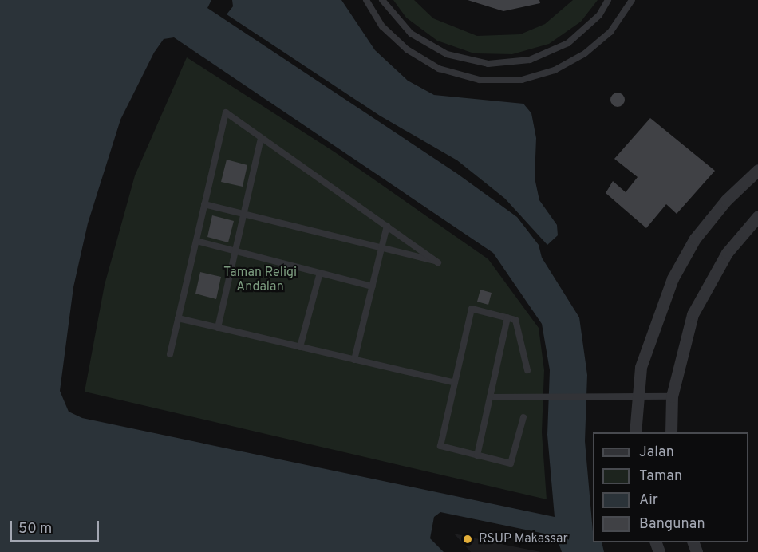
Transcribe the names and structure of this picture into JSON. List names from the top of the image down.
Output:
{
  "parks": ["Taman Religi Andalan"],
  "places": ["RSUP Makassar"],
  "legend": [
    "Jalan",
    "Taman",
    "Air",
    "Bangunan"
  ],
  "scale_bar": "50 m"
}
